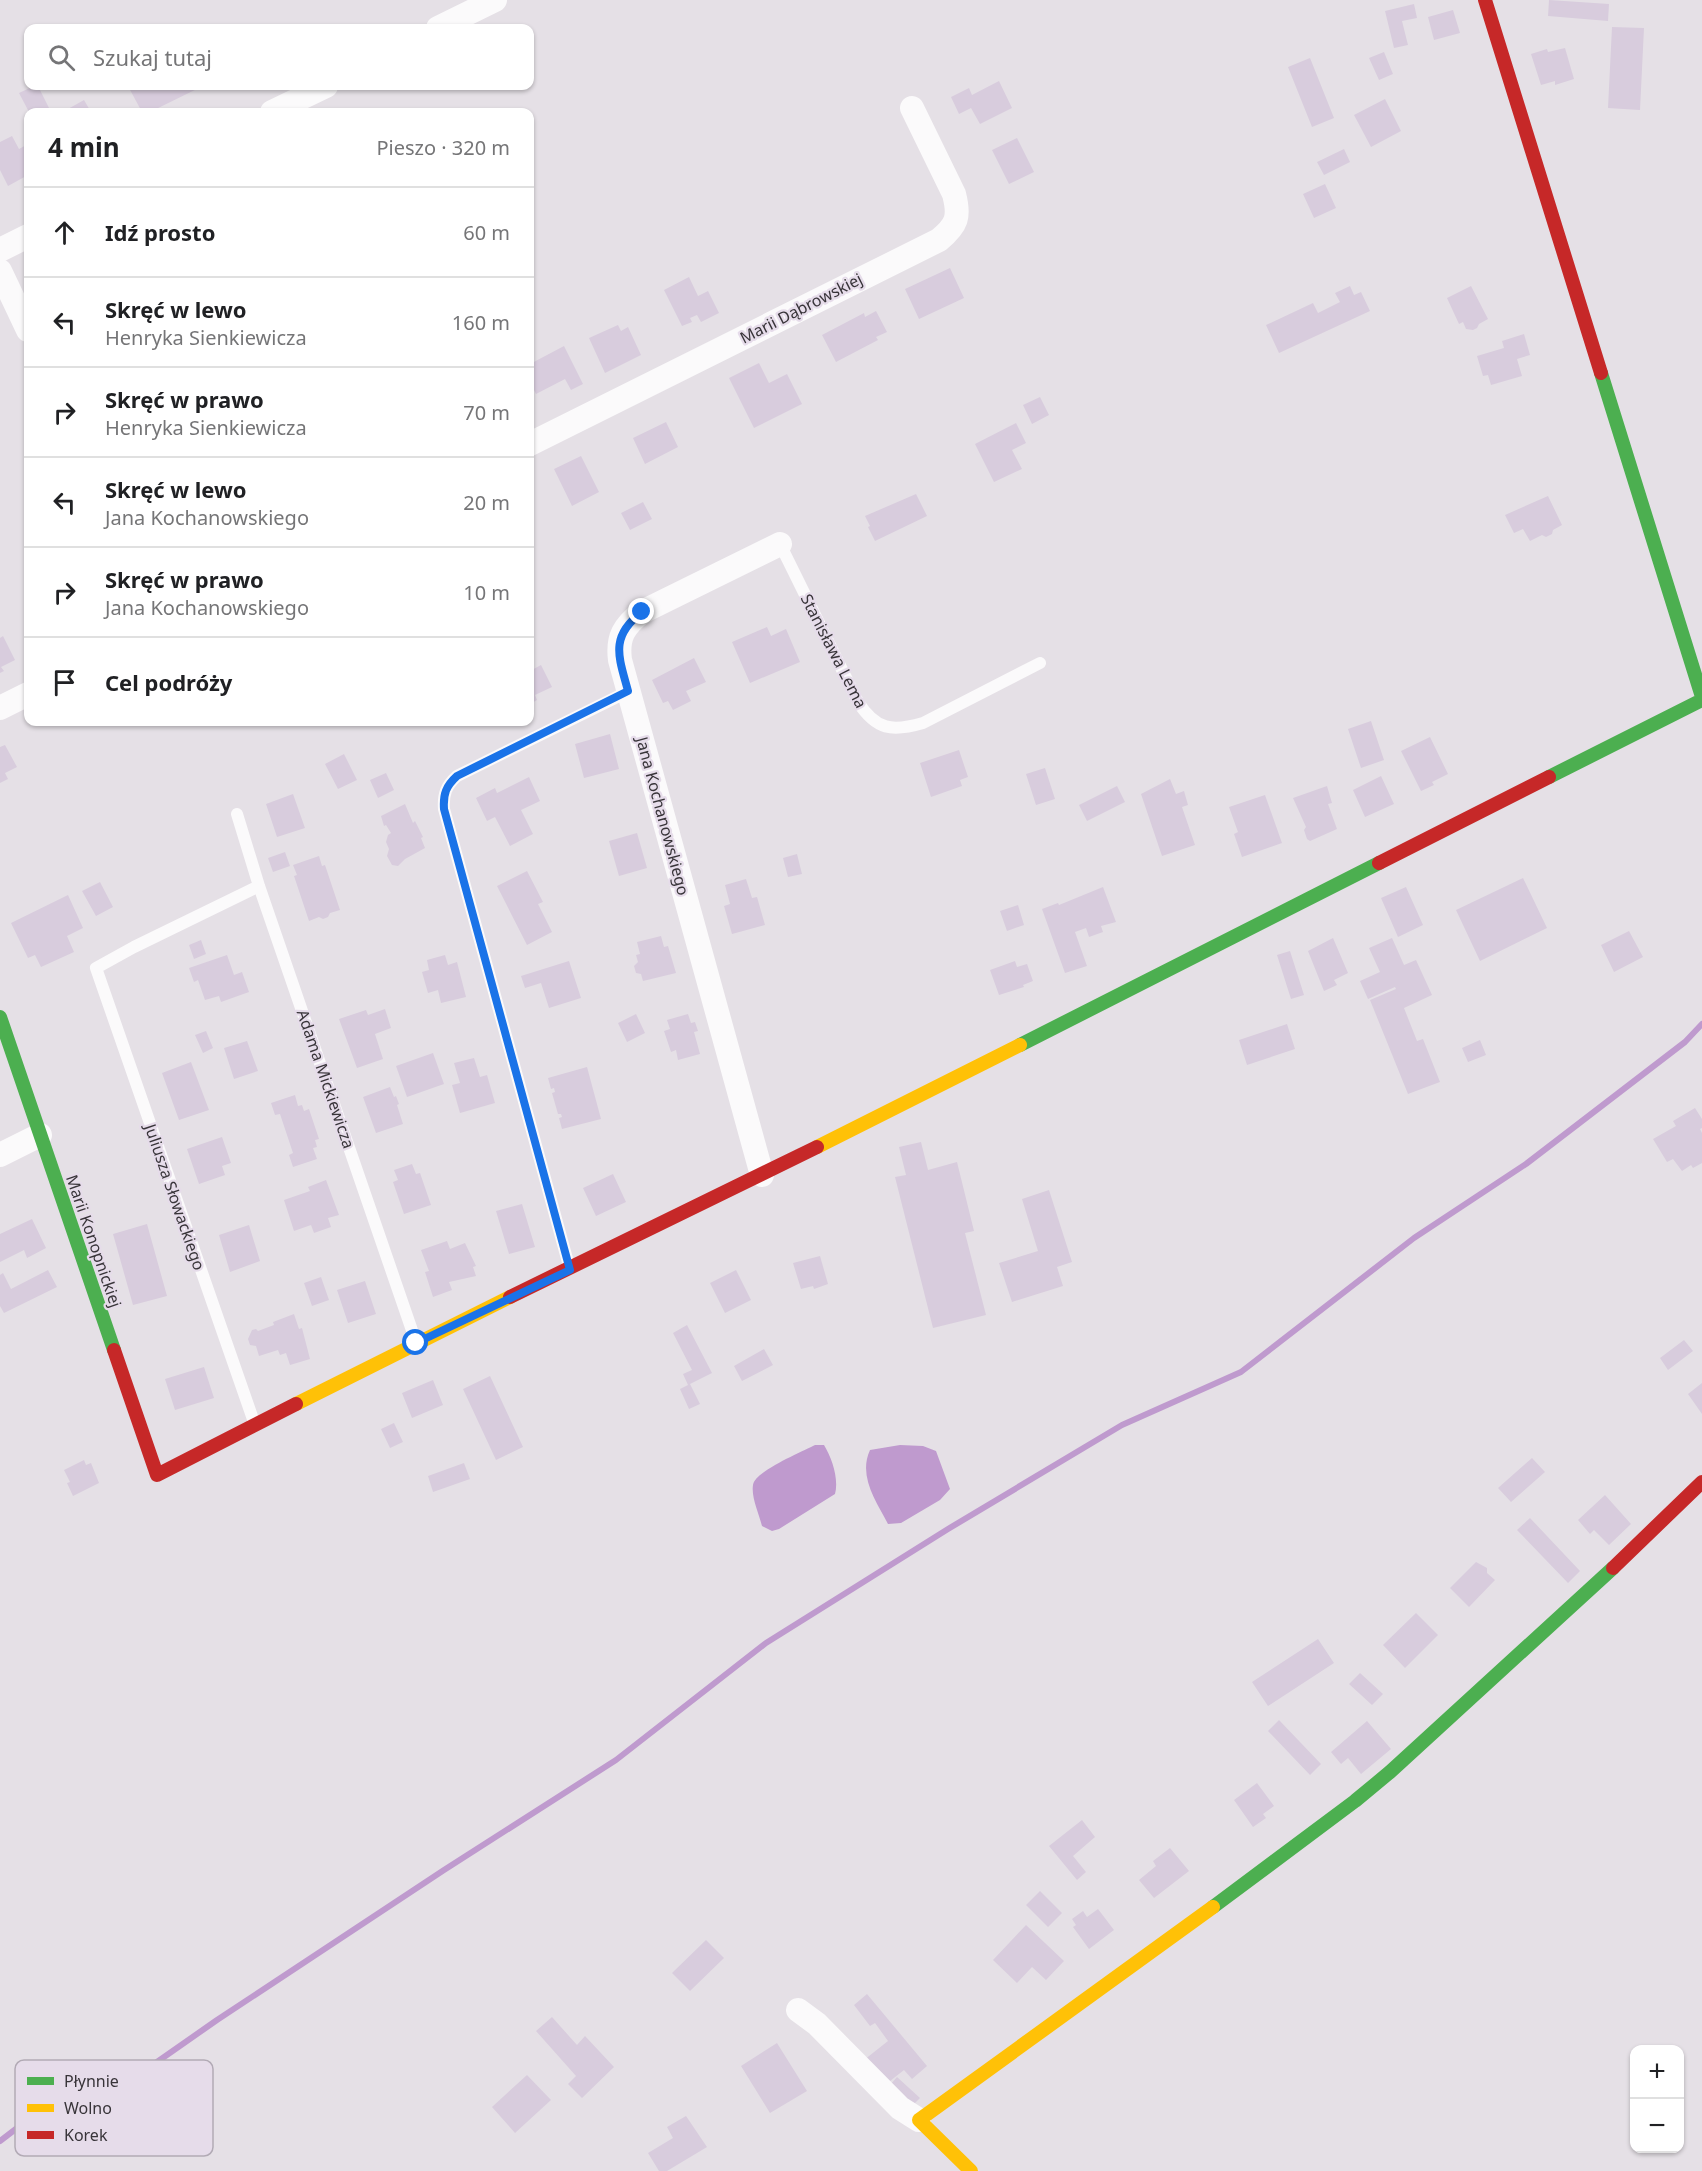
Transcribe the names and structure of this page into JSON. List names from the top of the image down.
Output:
{
  "streets": {
    "street": ["Marii Dąbrowskiej", "Jana Kochanowskiego", "Marii Konopnickiej"],
    "lane": ["Stanisława Lema", "Adama Mickiewicza", "Juliusza Słowackiego"]
  },
  "crossings": [
    ["Stanisława Lema", "Jana Kochanowskiego"],
    ["Adama Mickiewicza", "Juliusza Słowackiego"],
    ["Juliusza Słowackiego", "Marii Konopnickiej"]
  ],
  "legend": ["Płynnie", "Wolno", "Korek"],
  "page": {
    "search": "Szukaj tutaj",
    "heading": ["4 min", "Pieszo · 320 m"],
    "list": [
      ["Idź prosto", "60 m"],
      ["Skręć w lewo", "Henryka Sienkiewicza", "160 m"],
      ["Skręć w prawo", "Henryka Sienkiewicza", "70 m"],
      ["Skręć w lewo", "Jana Kochanowskiego", "20 m"],
      ["Skręć w prawo", "Jana Kochanowskiego", "10 m"],
      "Cel podróży"
    ],
    "map_buttons": ["+", "−"]
  }
}
